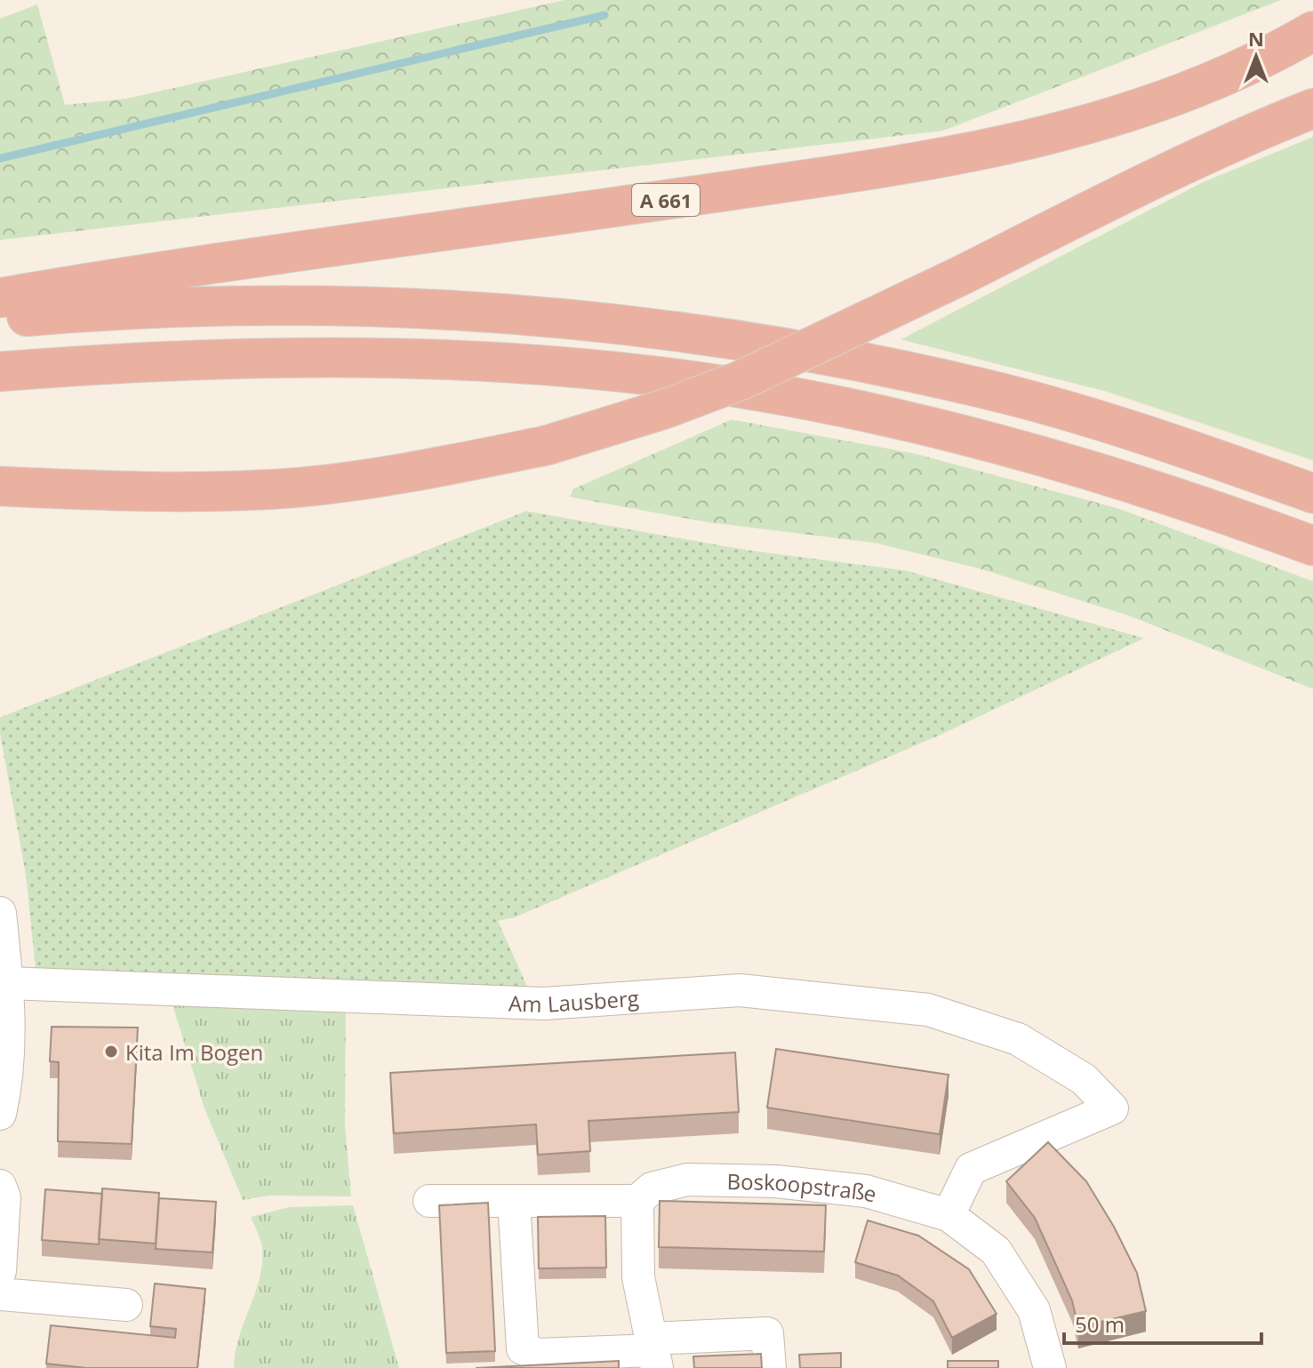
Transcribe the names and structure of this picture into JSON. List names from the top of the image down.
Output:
{
  "streets": {
    "highway": ["A 661"],
    "street": ["Am Lausberg", "Boskoopstraße"]
  },
  "crossings": [
    ["Am Lausberg", "Boskoopstraße"]
  ],
  "places": ["Kita Im Bogen"],
  "scale_bar": "50 m",
  "north": "top"
}
